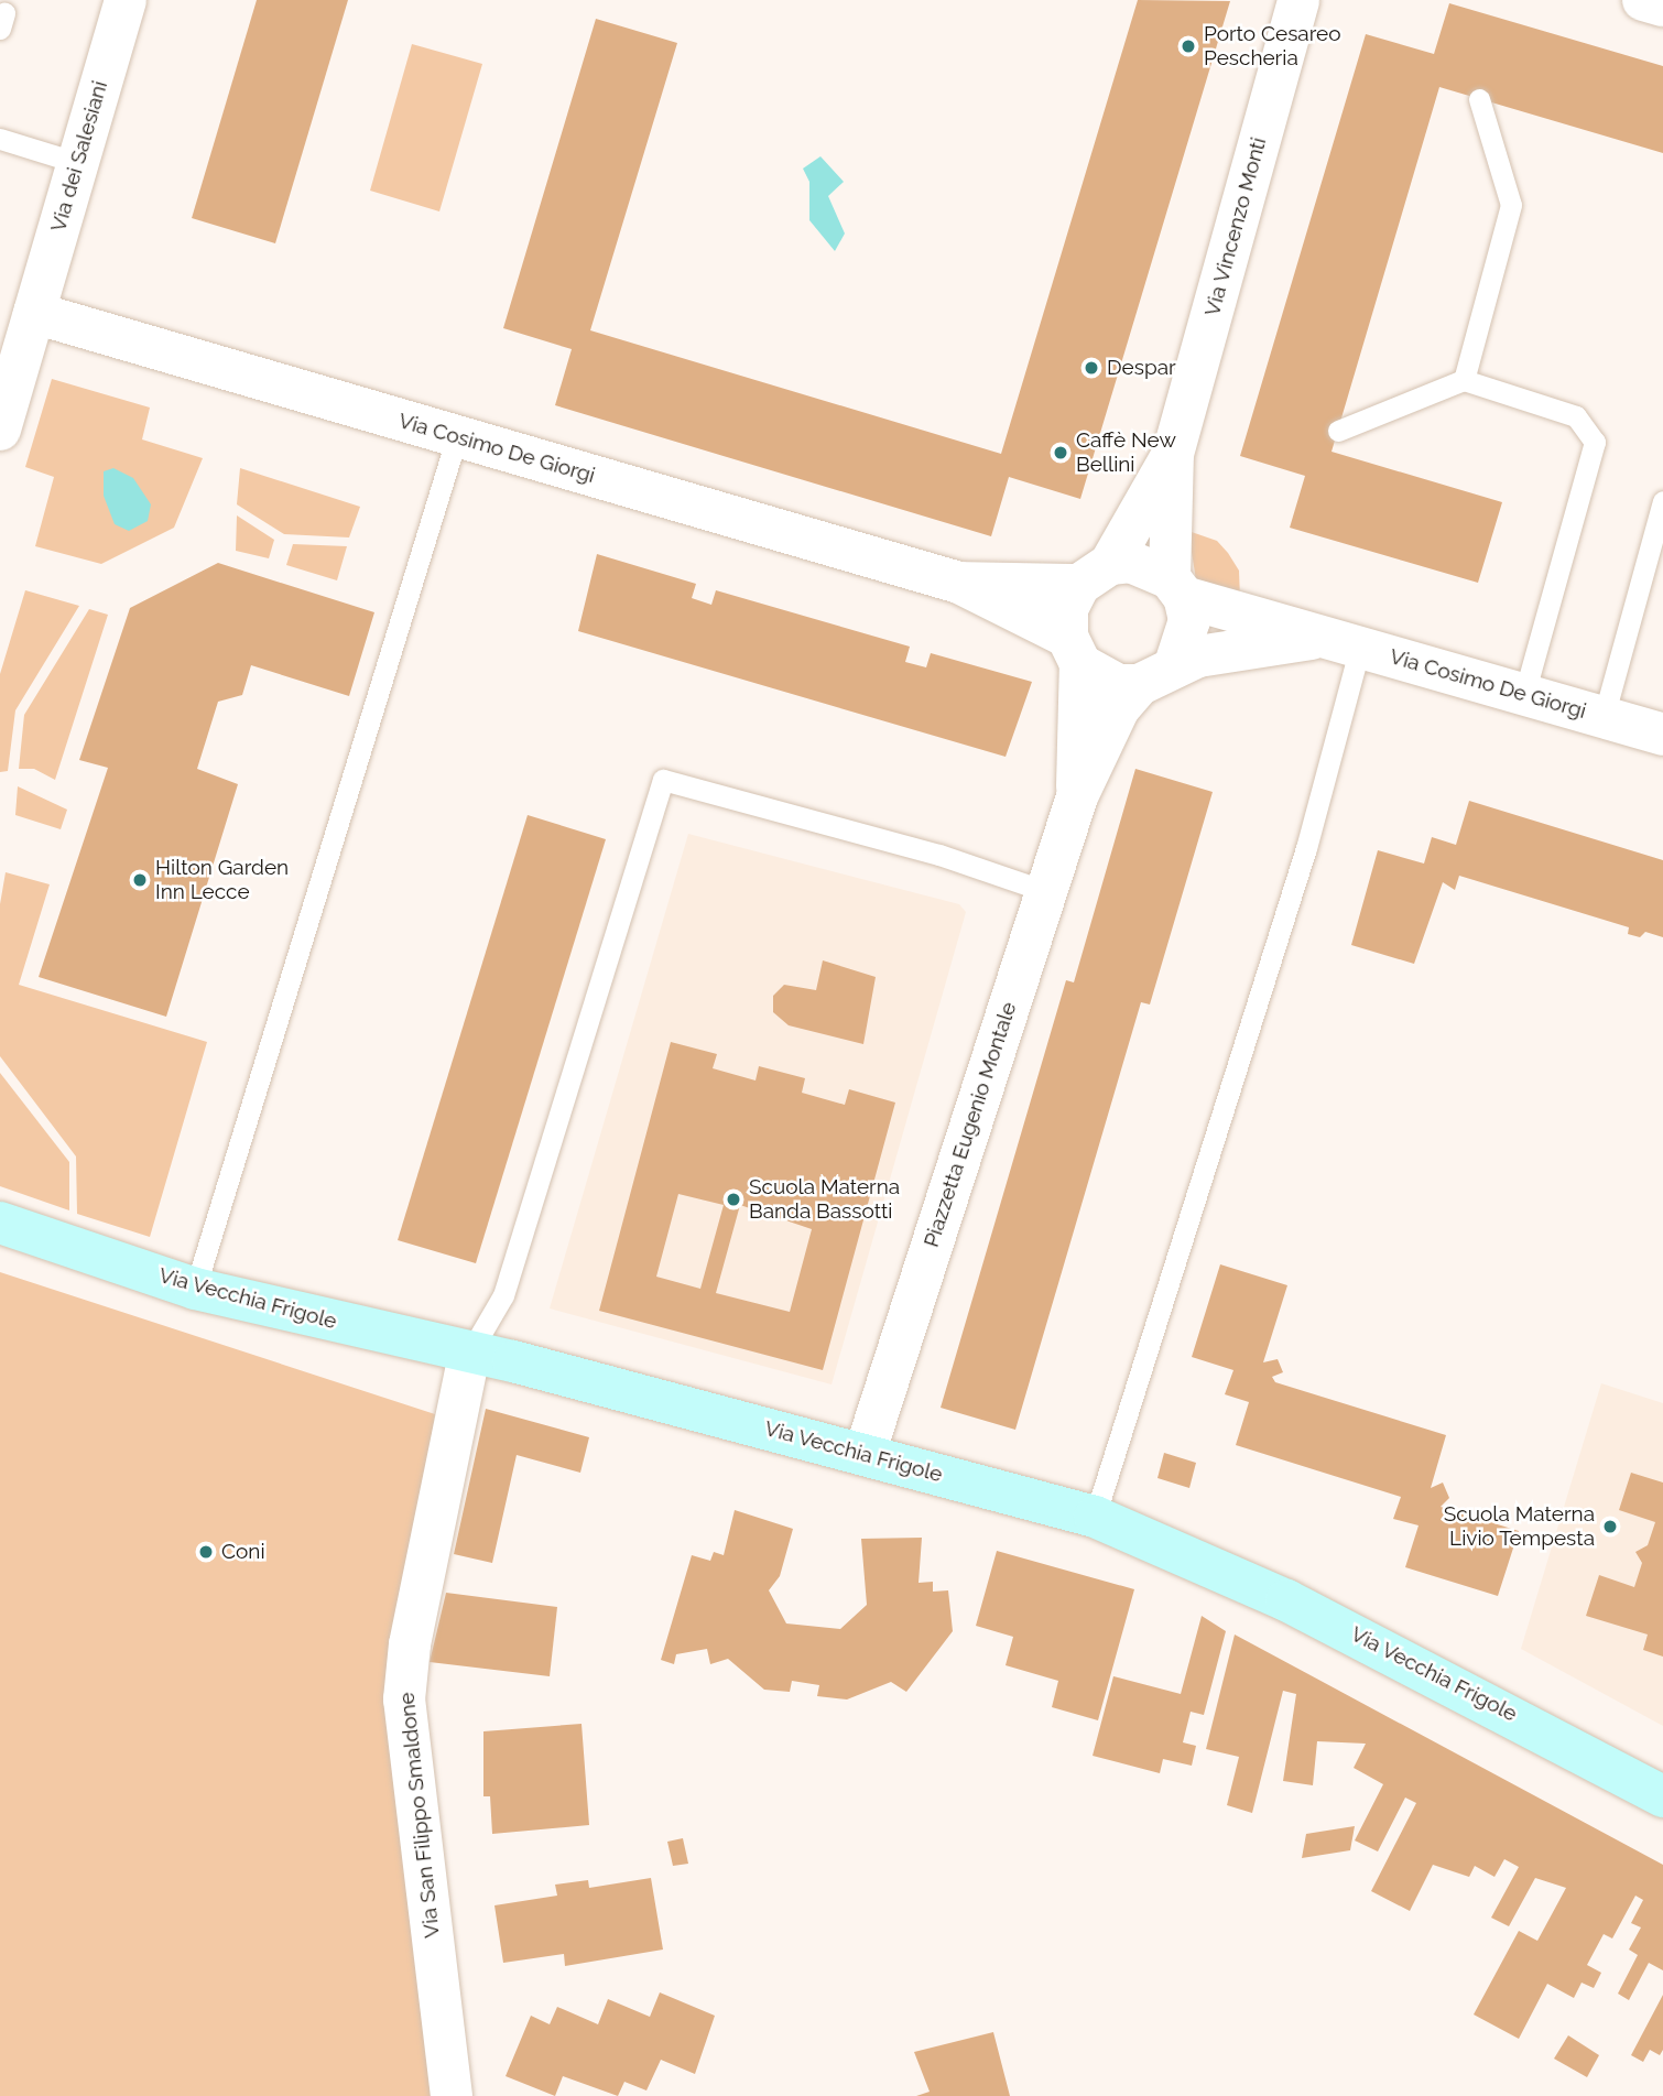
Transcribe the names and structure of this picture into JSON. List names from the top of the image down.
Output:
{
  "streets": {
    "street": [
      "Via dei Salesiani",
      "Via Vincenzo Monti",
      "Via Cosimo De Giorgi",
      "Piazzetta Eugenio Montale",
      "Via Vecchia Frigole",
      "Via San Filippo Smaldone"
    ]
  },
  "crossings": [
    ["Via dei Salesiani", "Via Cosimo De Giorgi"],
    ["Via Vincenzo Monti", "Via Cosimo De Giorgi"],
    ["Via Vincenzo Monti", "Piazzetta Eugenio Montale"],
    ["Via Cosimo De Giorgi", "Piazzetta Eugenio Montale"],
    ["Piazzetta Eugenio Montale", "Via Vecchia Frigole"],
    ["Via Vecchia Frigole", "Via San Filippo Smaldone"]
  ],
  "places": [
    "Porto Cesareo Pescheria",
    "Despar",
    "Caffè New Bellini",
    "Hilton Garden Inn Lecce",
    "Scuola Materna Banda Bassotti",
    "Scuola Materna Livio Tempesta",
    "Coni"
  ]
}
